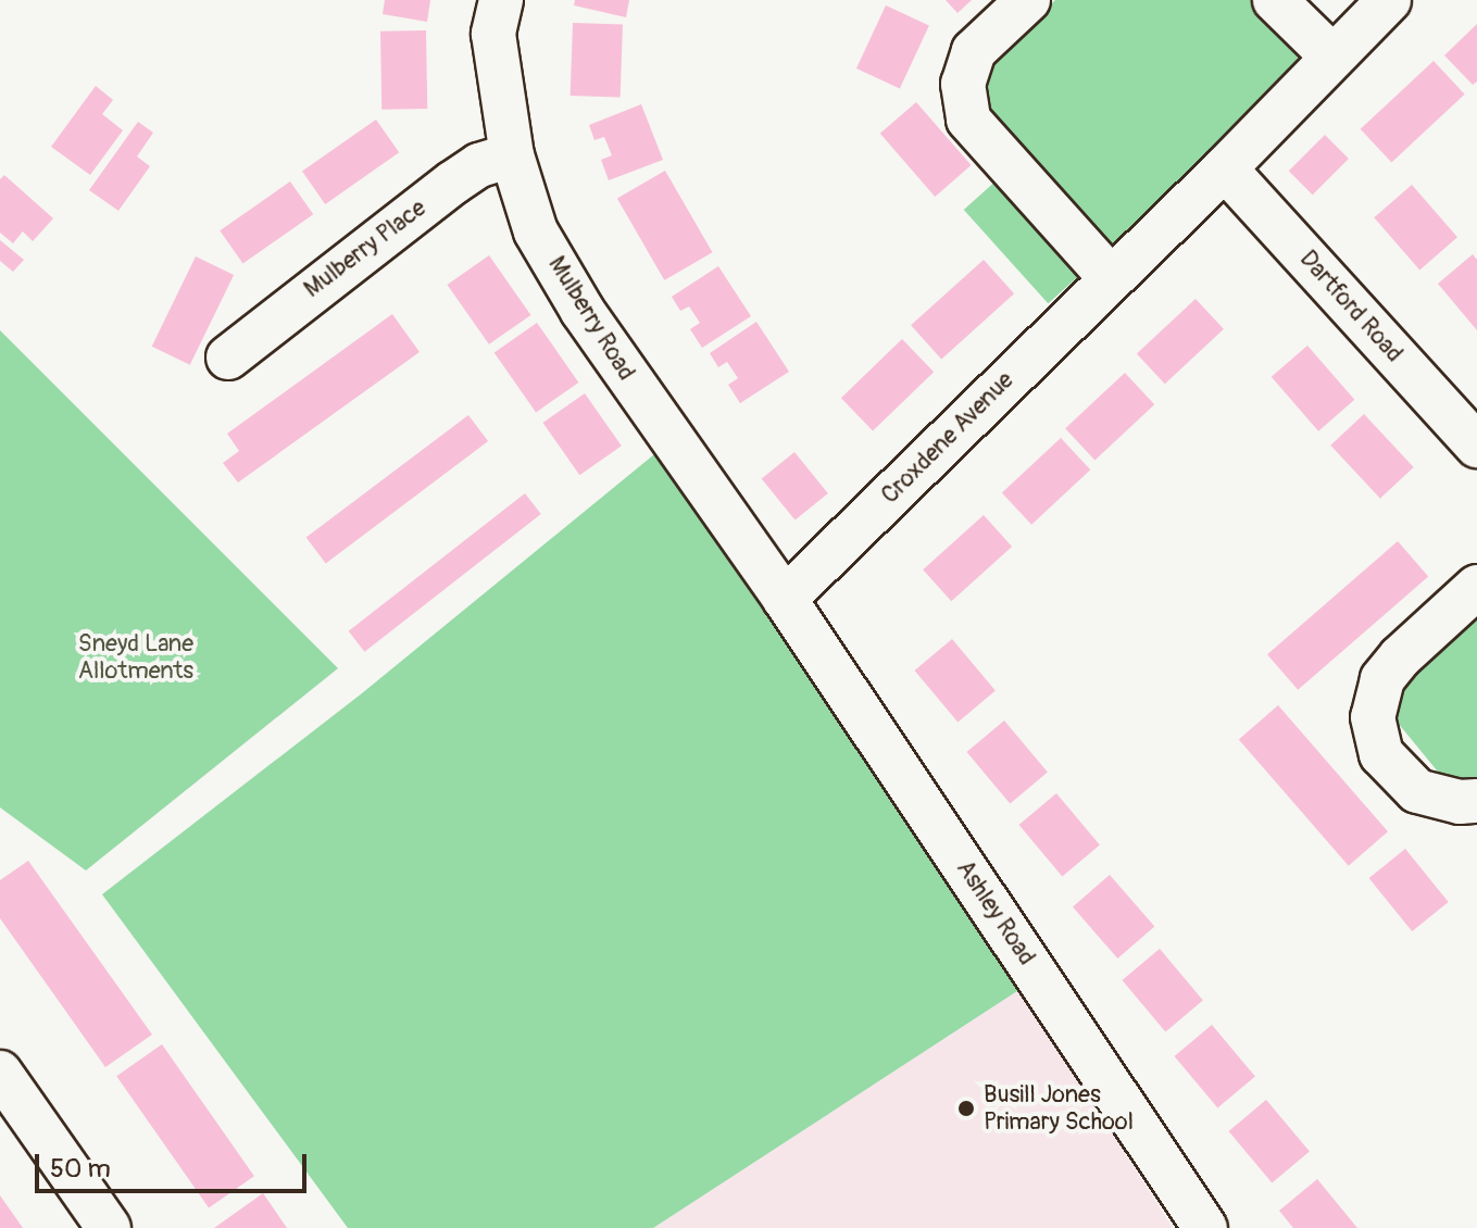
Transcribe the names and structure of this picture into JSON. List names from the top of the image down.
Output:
{
  "streets": {
    "street": [
      "Mulberry Place",
      "Dartford Road",
      "Mulberry Road",
      "Croxdene Avenue",
      "Ashley Road"
    ]
  },
  "crossings": [
    ["Mulberry Place", "Mulberry Road"],
    ["Dartford Road", "Croxdene Avenue"],
    ["Mulberry Road", "Croxdene Avenue"],
    ["Mulberry Road", "Ashley Road"],
    ["Croxdene Avenue", "Ashley Road"]
  ],
  "parks": ["Sneyd Lane Allotments"],
  "places": ["Busill Jones Primary School"],
  "scale_bar": "50 m"
}
